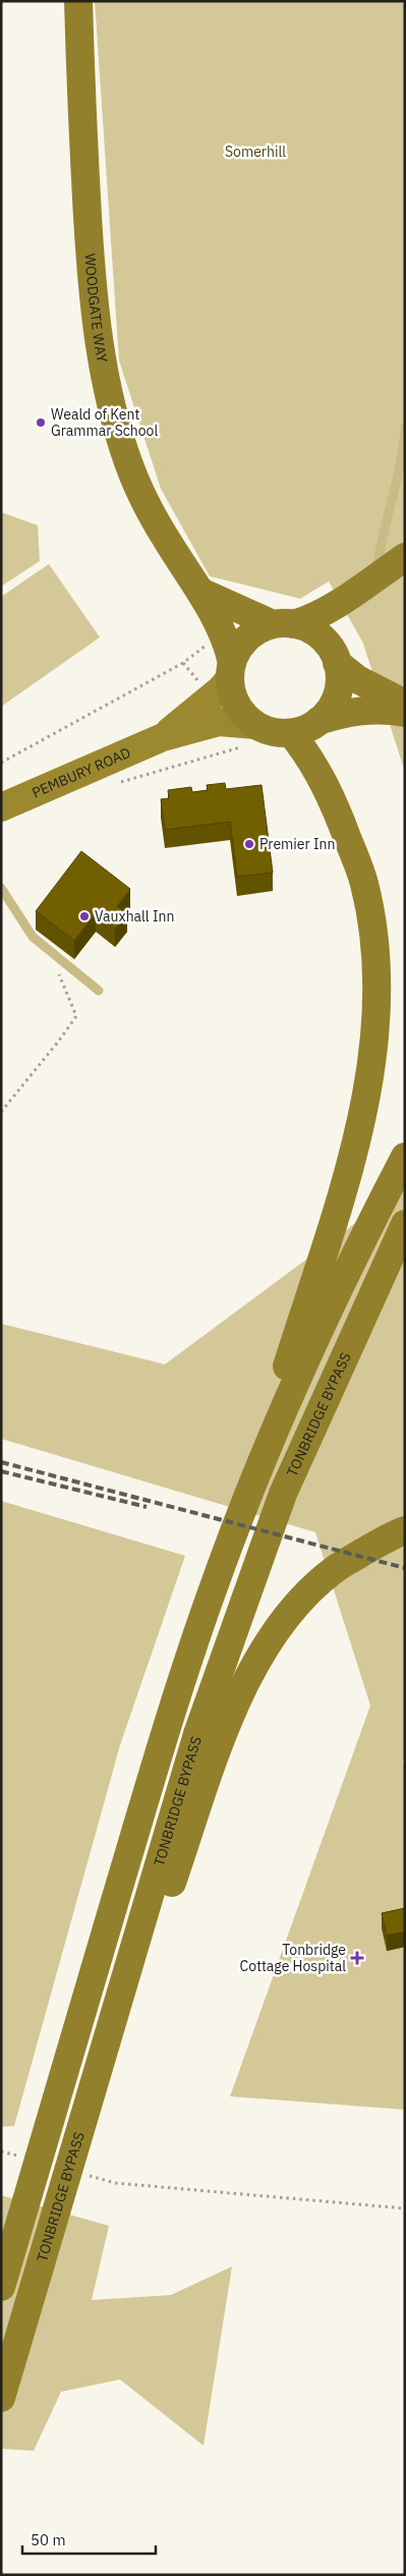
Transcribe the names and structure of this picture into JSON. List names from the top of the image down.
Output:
{
  "streets": {
    "highway": ["WOODGATE WAY", "TONBRIDGE BYPASS"],
    "main road": ["PEMBURY ROAD"]
  },
  "crossings": [
    ["WOODGATE WAY", "PEMBURY ROAD"]
  ],
  "parks": ["Somerhill"],
  "places": {
    "other": ["Weald of Kent Grammar School", "Premier Inn", "Vauxhall Inn"],
    "health": ["Tonbridge Cottage Hospital"]
  },
  "scale_bar": "50 m"
}
